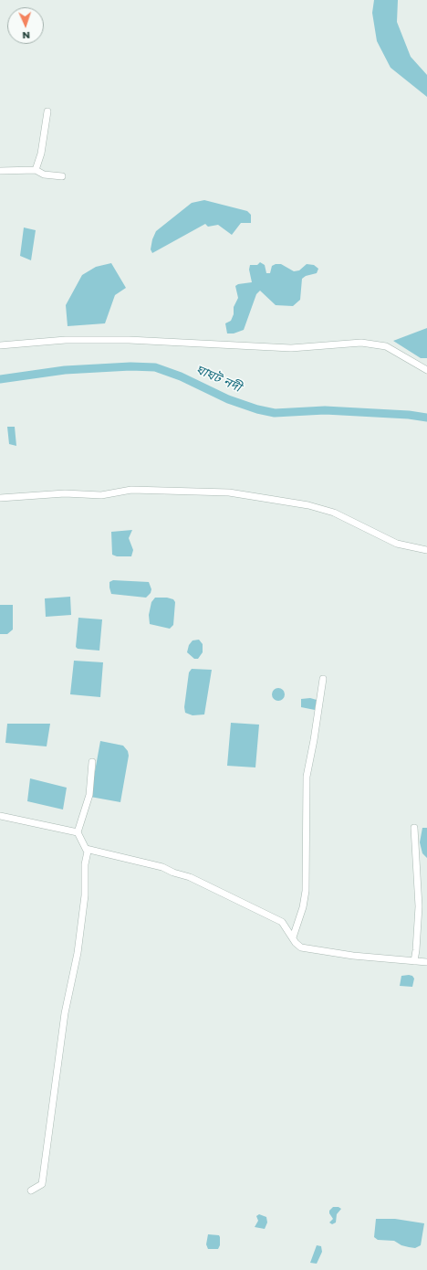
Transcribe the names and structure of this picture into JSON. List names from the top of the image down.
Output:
{
  "water": ["ঘাঘট নদী"],
  "north": "bottom"
}
